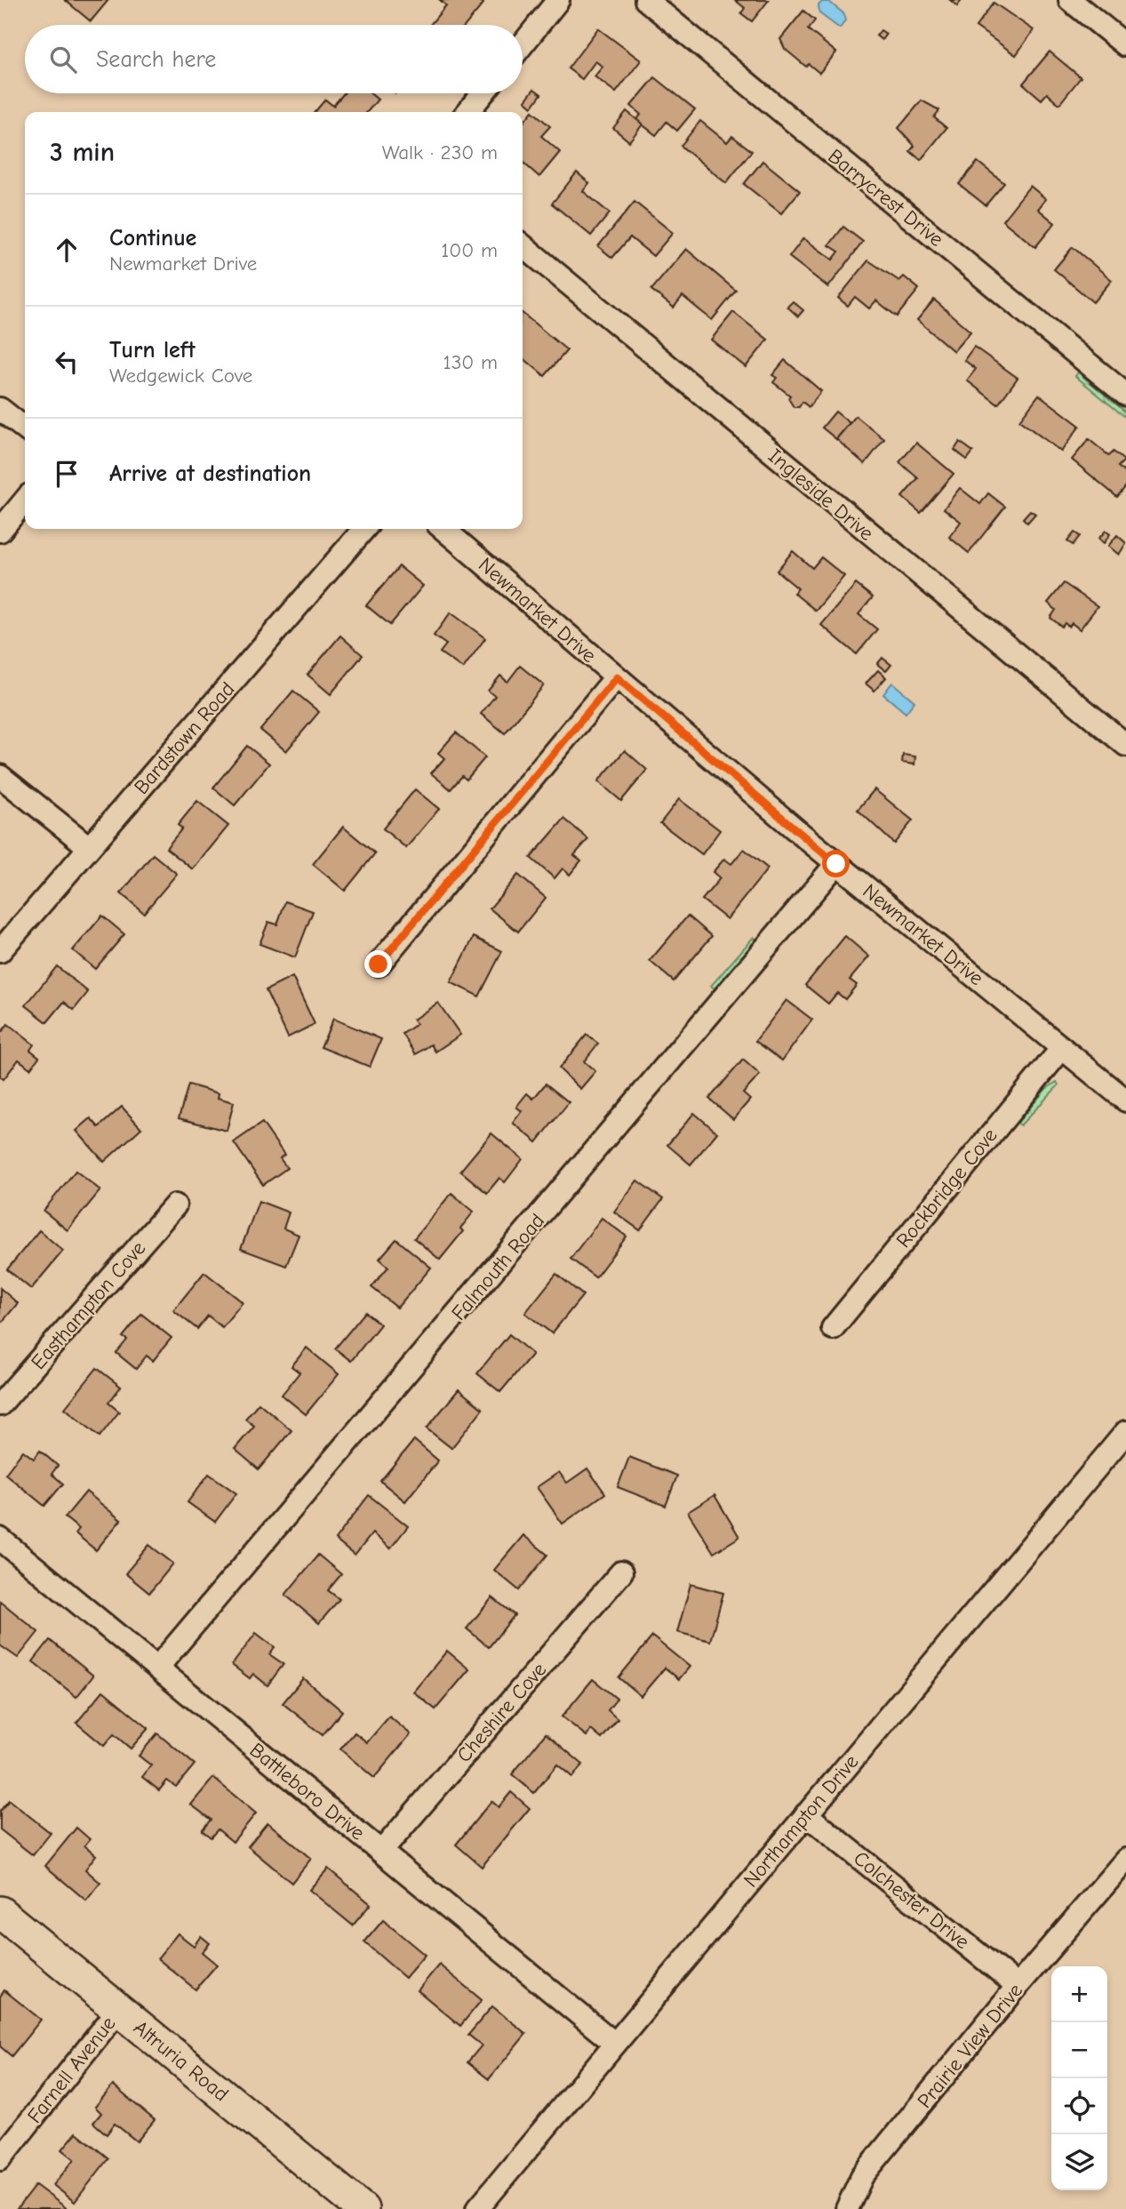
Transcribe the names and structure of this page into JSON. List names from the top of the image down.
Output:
{
  "streets": {
    "street": [
      "Barrycrest Drive",
      "Ingleside Drive",
      "Newmarket Drive",
      "Bardstown Road",
      "Rockbridge Cove",
      "Falmouth Road",
      "Easthampton Cove",
      "Cheshire Cove",
      "Battleboro Drive",
      "Northampton Drive",
      "Colchester Drive",
      "Prairie View Drive",
      "Altruria Road",
      "Farnell Avenue"
    ]
  },
  "crossings": [
    ["Newmarket Drive", "Rockbridge Cove"],
    ["Newmarket Drive", "Falmouth Road"],
    ["Falmouth Road", "Battleboro Drive"],
    ["Cheshire Cove", "Battleboro Drive"],
    ["Battleboro Drive", "Northampton Drive"],
    ["Northampton Drive", "Colchester Drive"],
    ["Colchester Drive", "Prairie View Drive"],
    ["Altruria Road", "Farnell Avenue"]
  ],
  "page": {
    "search": "Search here",
    "heading": ["3 min", "Walk · 230 m"],
    "list": [
      ["Continue", "Newmarket Drive", "100 m"],
      ["Turn left", "Wedgewick Cove", "130 m"],
      "Arrive at destination"
    ],
    "map_buttons": ["+", "−"]
  }
}
